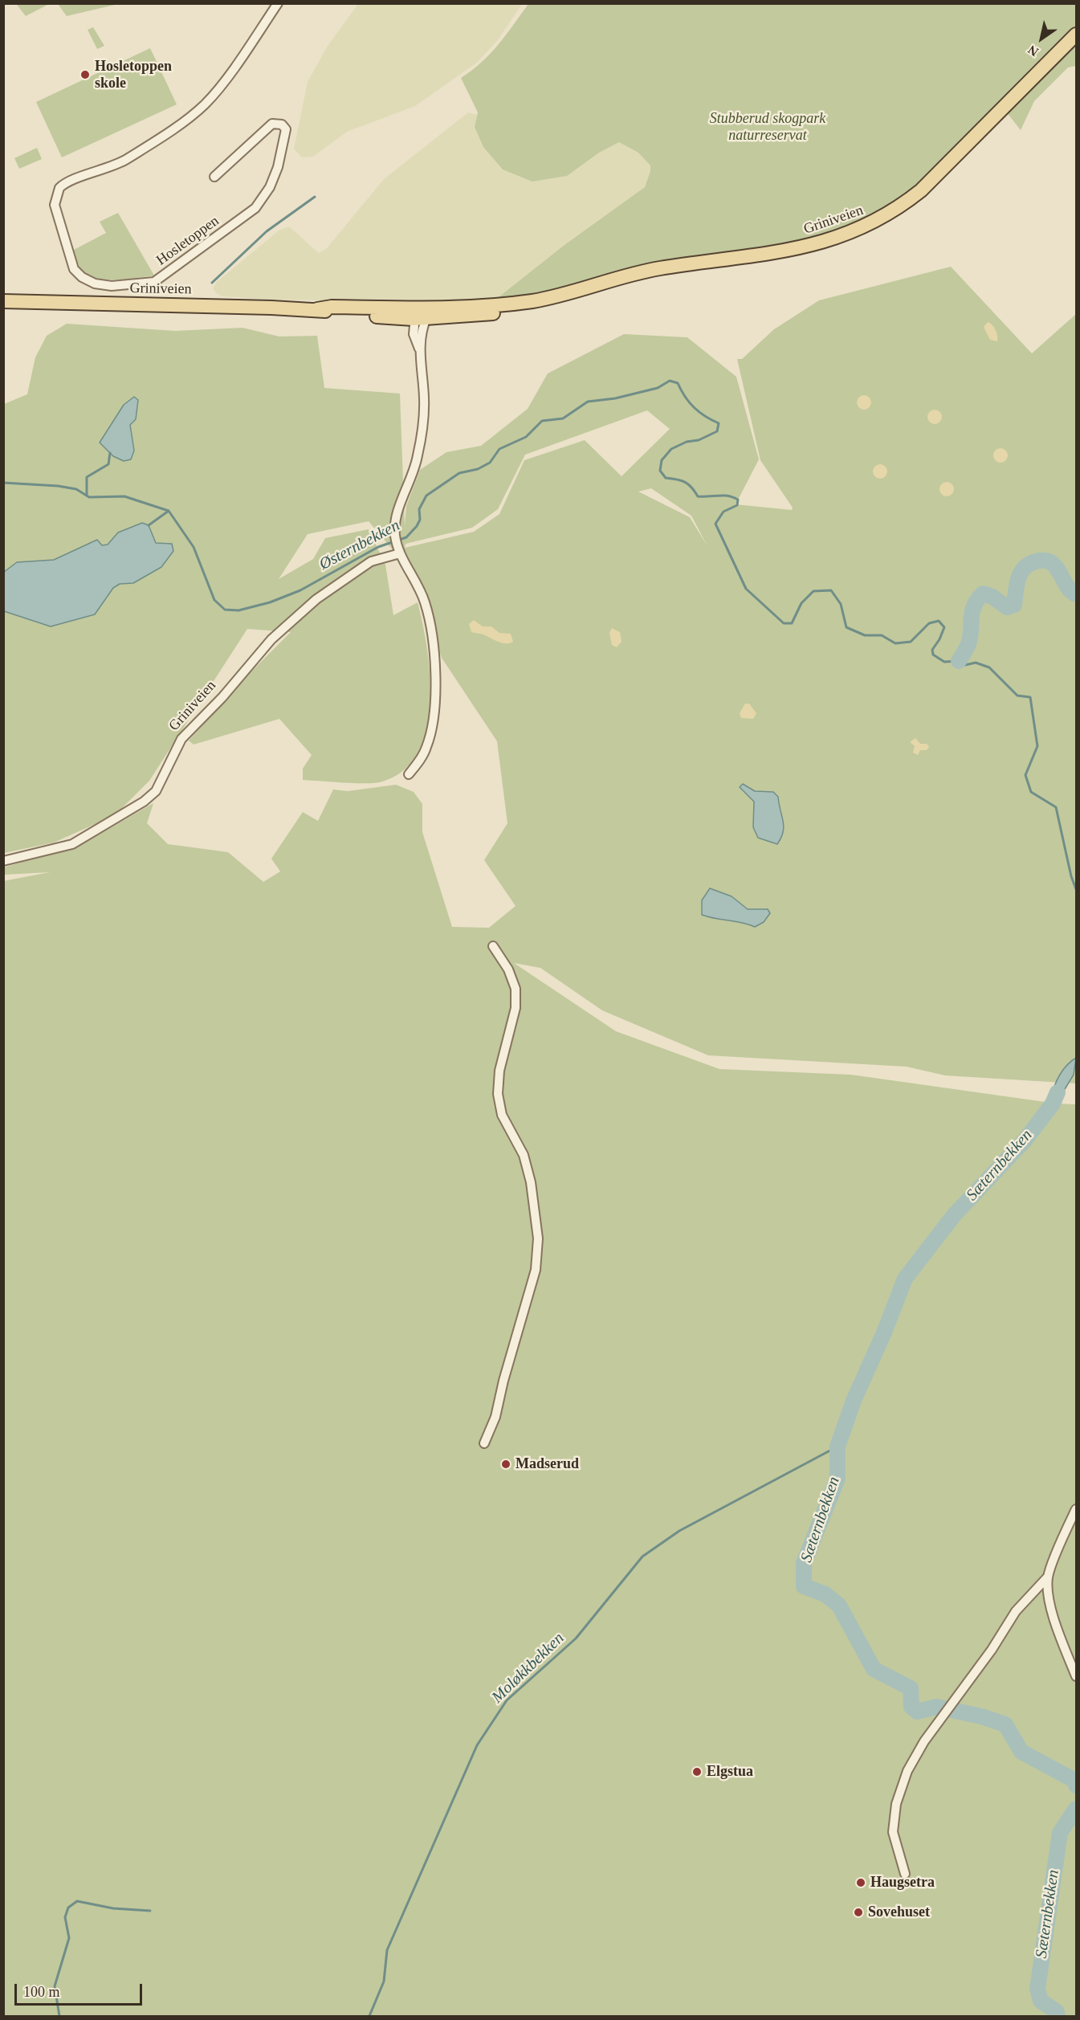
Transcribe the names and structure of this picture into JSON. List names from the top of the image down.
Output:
{
  "streets": {
    "main road": ["Griniveien"],
    "street": ["Hosletoppen"]
  },
  "water": ["Østernbekken", "Sæternbekken", "Moløkkbekken"],
  "parks": ["Stubberud skogpark naturreservat"],
  "places": [
    "Hosletoppen skole",
    "Madserud",
    "Elgstua",
    "Haugsetra",
    "Sovehuset"
  ],
  "scale_bar": "100 m",
  "north": "bottom left"
}
